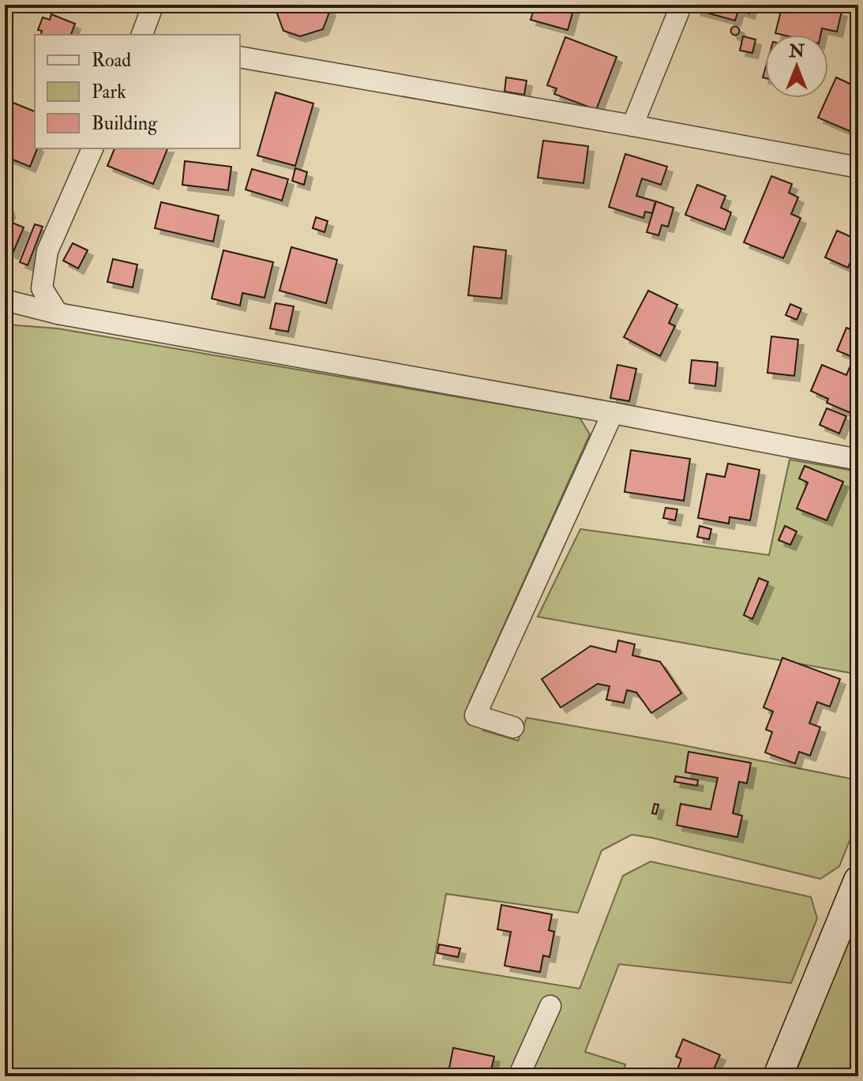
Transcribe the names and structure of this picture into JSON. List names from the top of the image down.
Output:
{
  "legend": ["Road", "Park", "Building"],
  "north": "top"
}
